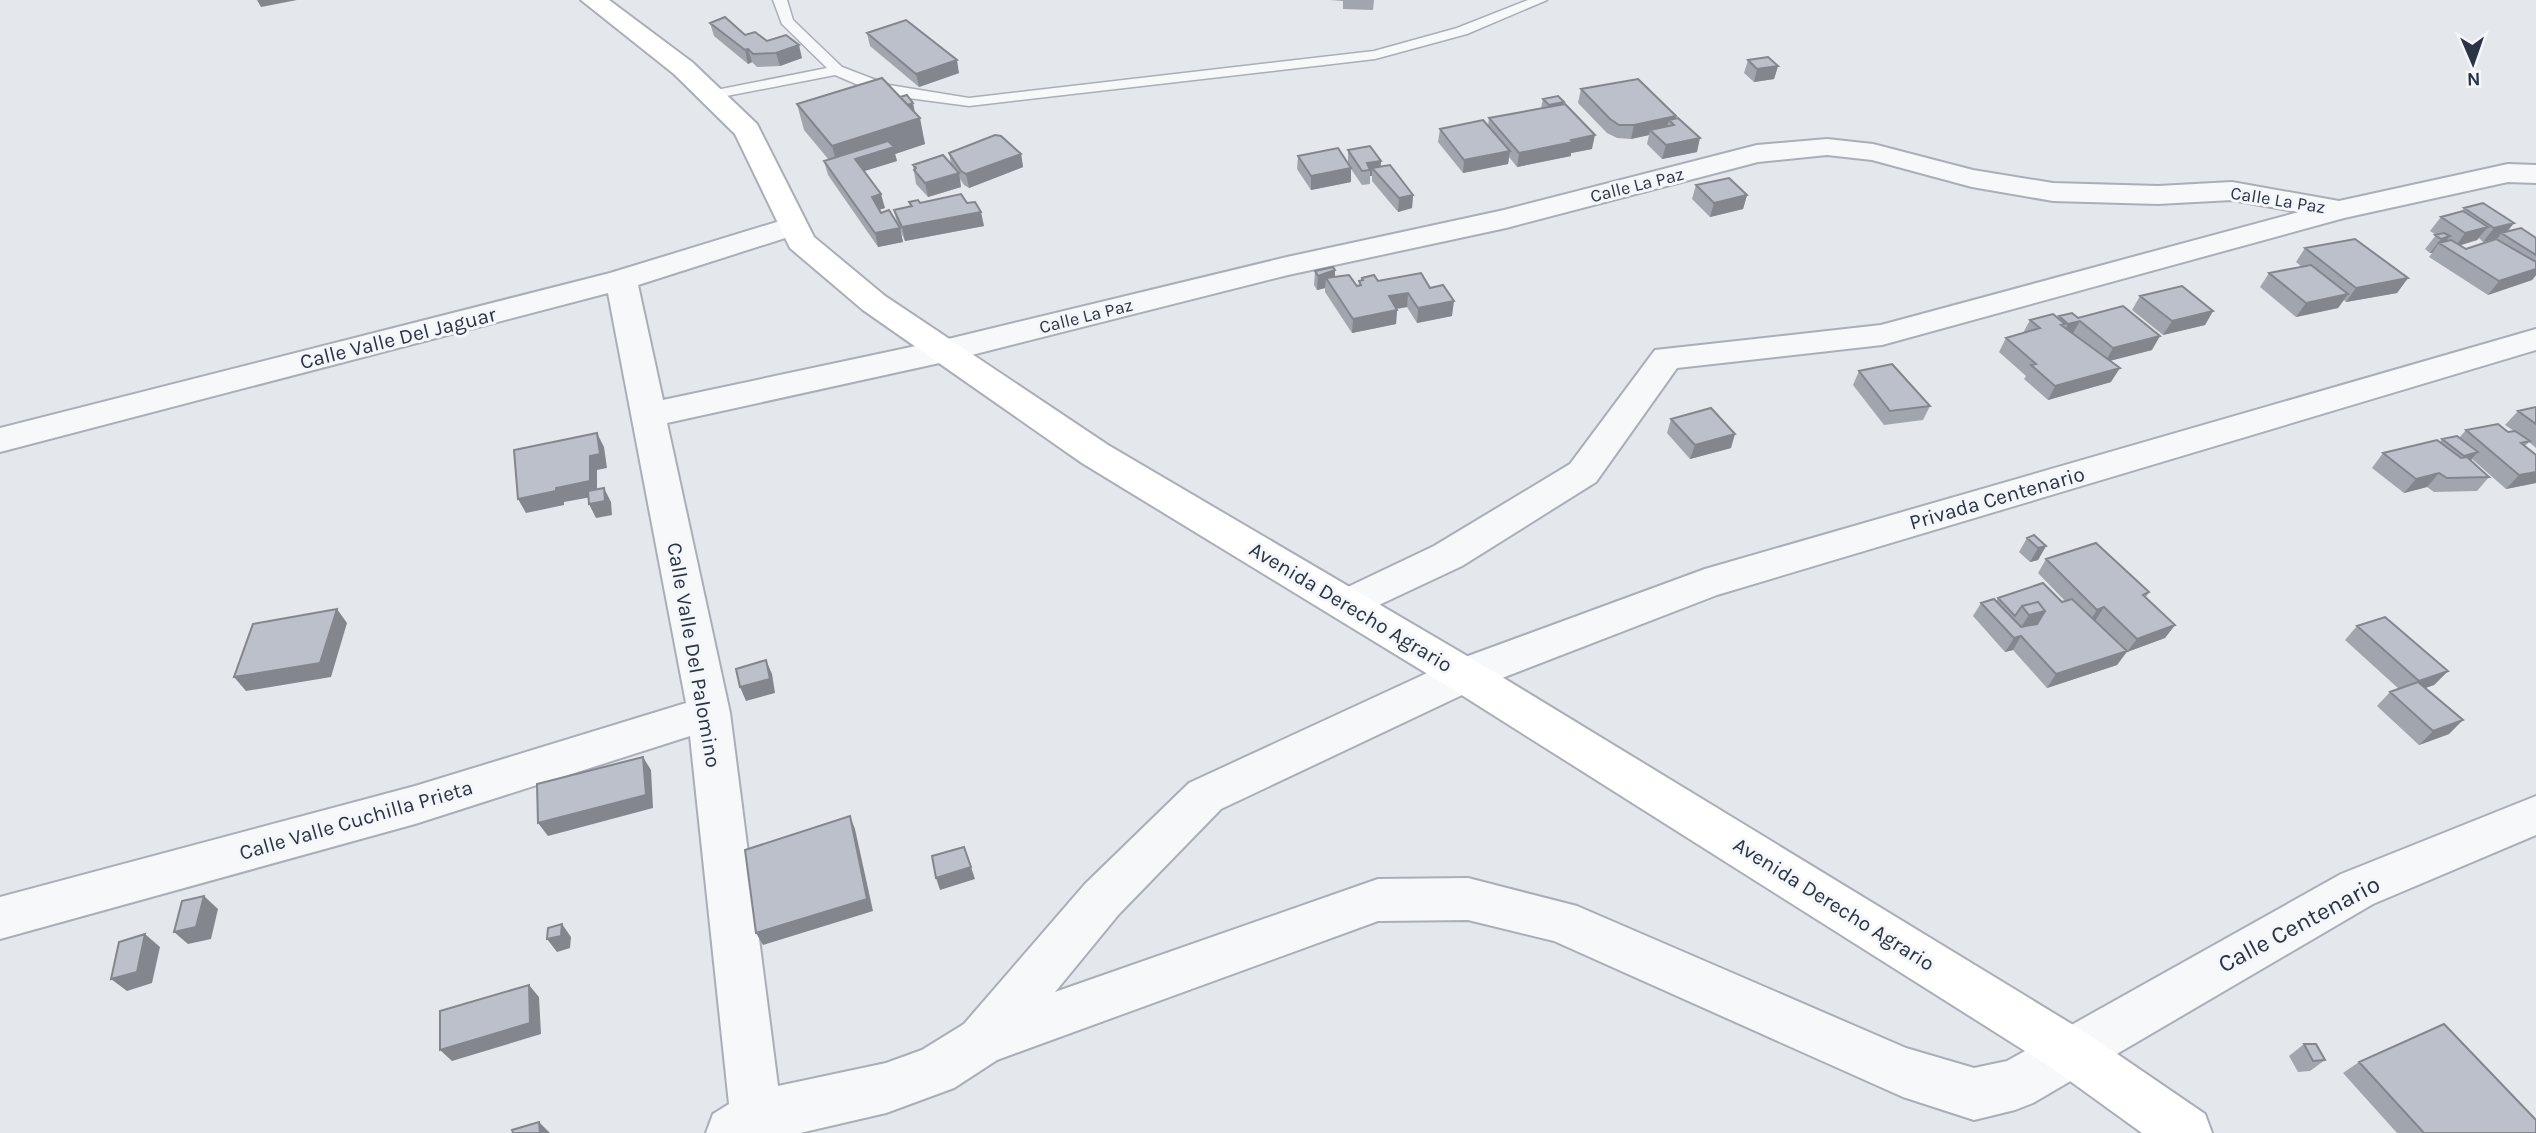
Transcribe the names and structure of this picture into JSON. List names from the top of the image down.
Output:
{
  "streets": {
    "street": [
      "Calle La Paz",
      "Calle Valle Del Jaguar",
      "Privada Centenario",
      "Avenida Derecho Agrario",
      "Calle Valle Del Palomino",
      "Calle Valle Cuchilla Prieta",
      "Calle Centenario"
    ]
  },
  "crossings": [
    ["Calle La Paz", "Avenida Derecho Agrario"],
    ["Calle La Paz", "Calle Valle Del Palomino"],
    ["Calle Valle Del Jaguar", "Avenida Derecho Agrario"],
    ["Calle Valle Del Jaguar", "Calle Valle Del Palomino"],
    ["Privada Centenario", "Avenida Derecho Agrario"],
    ["Privada Centenario", "Calle Centenario"],
    ["Avenida Derecho Agrario", "Calle Centenario"],
    ["Calle Valle Del Palomino", "Calle Valle Cuchilla Prieta"]
  ],
  "north": "bottom"
}
